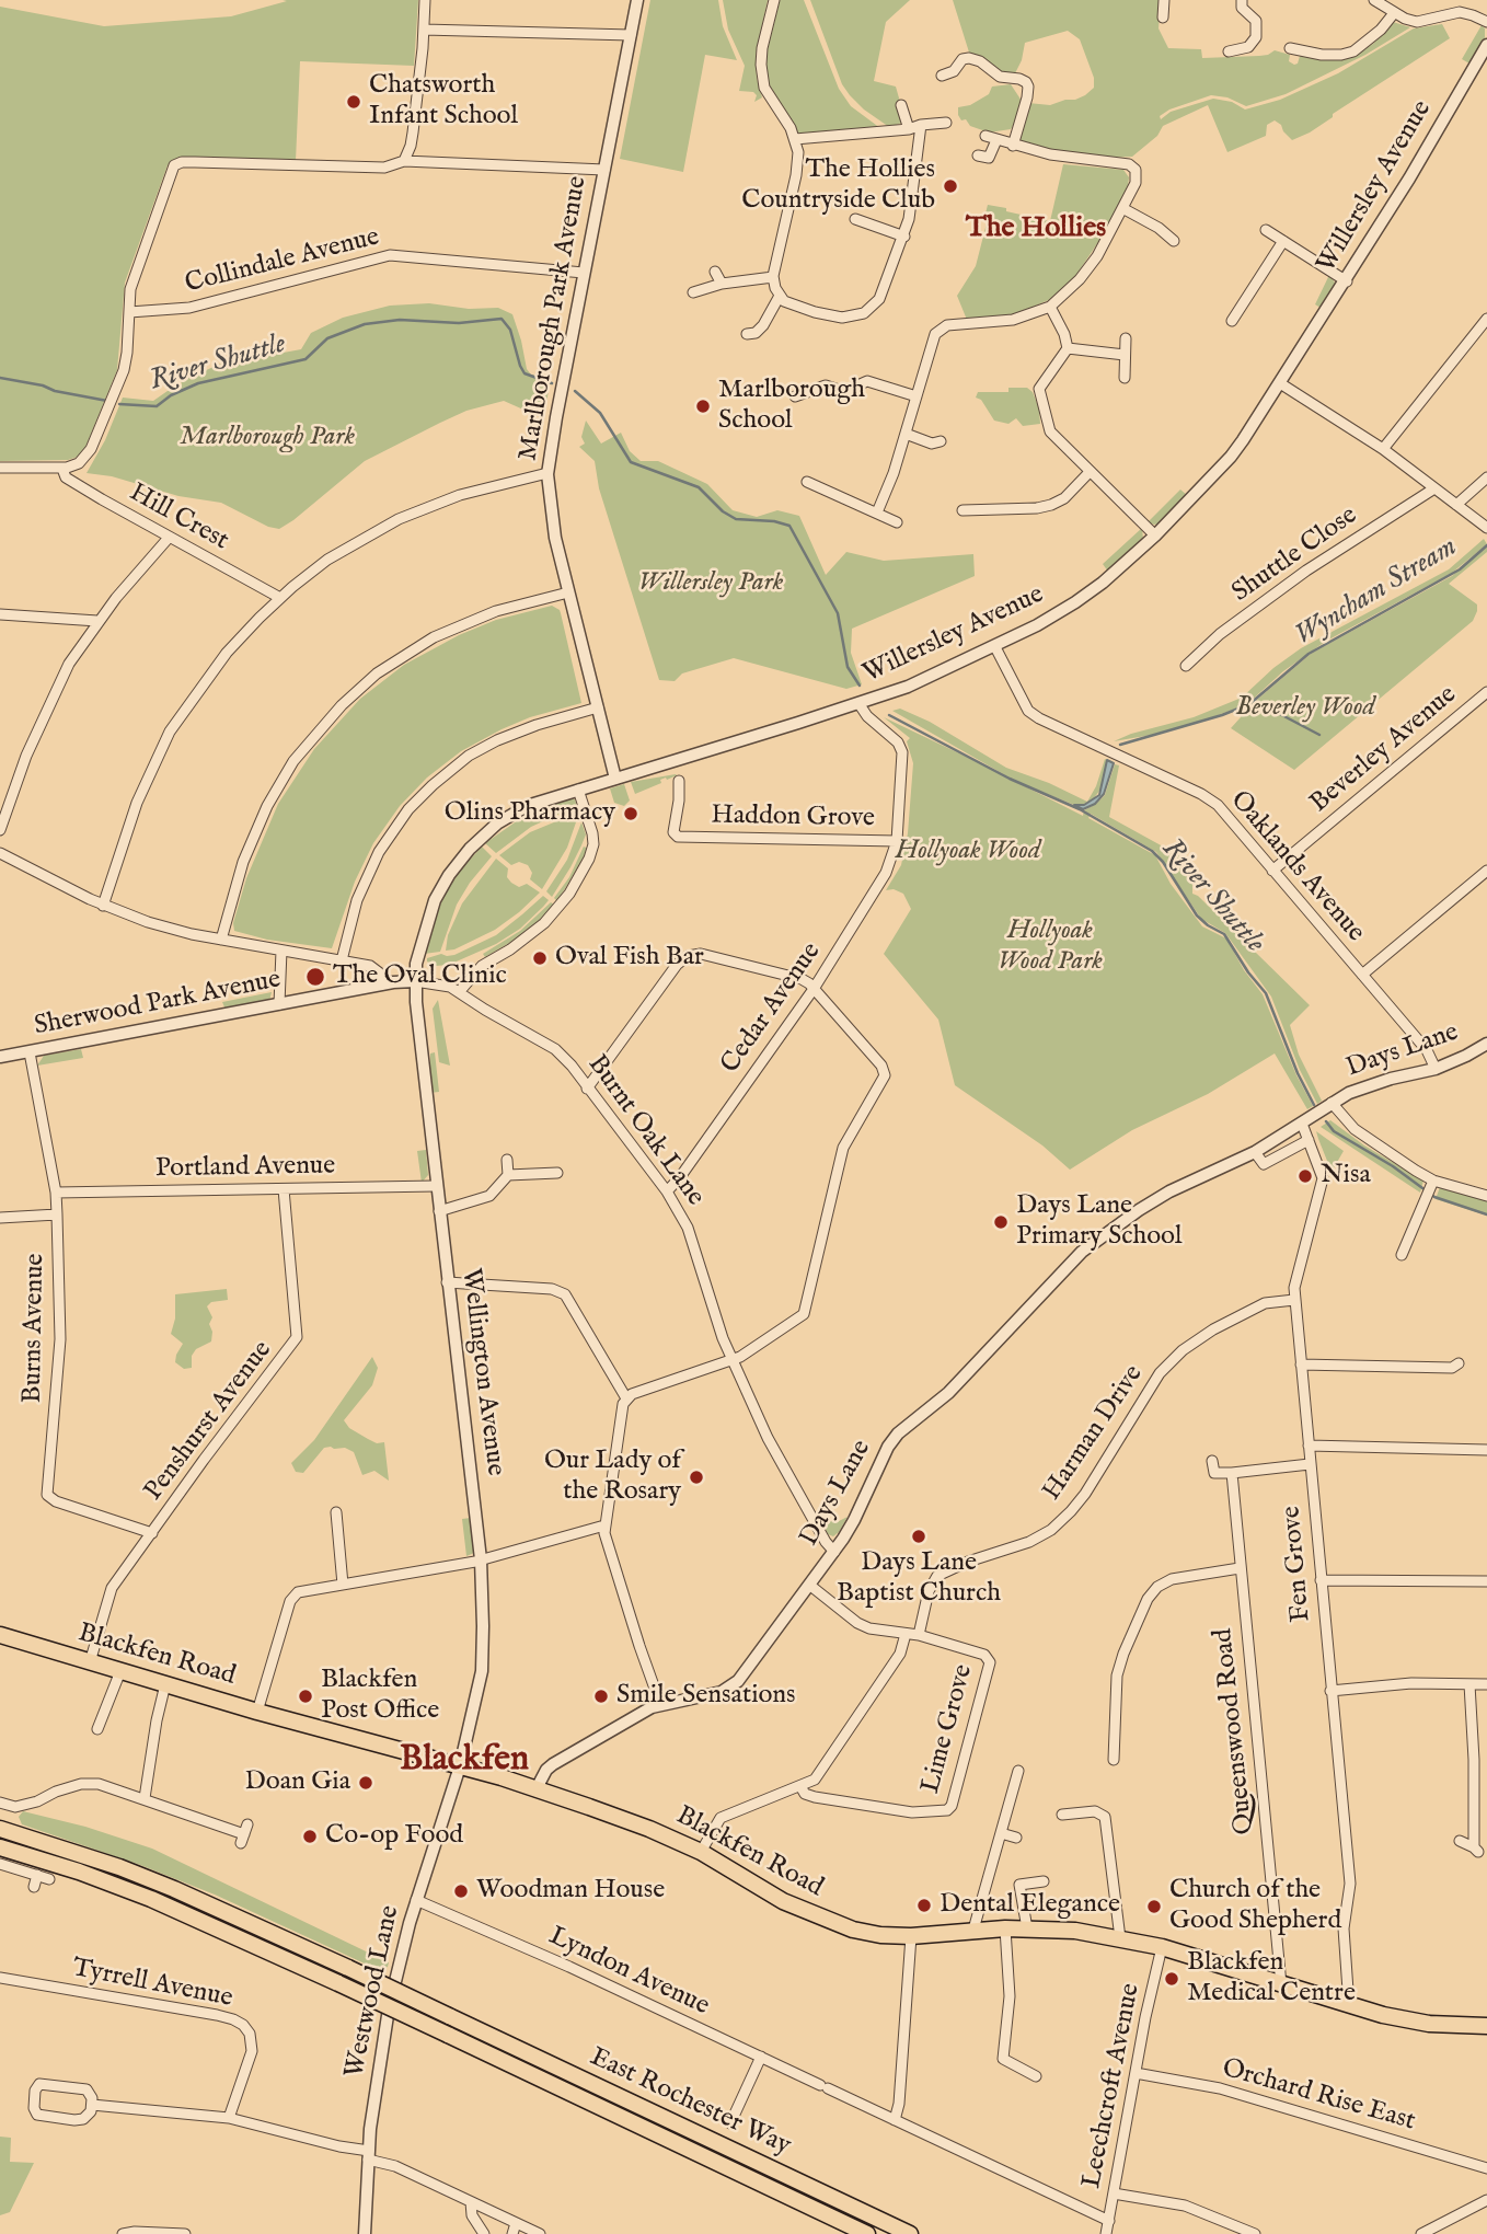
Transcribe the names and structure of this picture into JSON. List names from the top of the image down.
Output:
{
  "streets": {
    "main road": ["Blackfen Road", "East Rochester Way"],
    "street": [
      "Willersley Avenue",
      "Collindale Avenue",
      "Marlborough Park Avenue",
      "Hill Crest",
      "Shuttle Close",
      "Beverley Avenue",
      "Haddon Grove",
      "Oaklands Avenue",
      "Sherwood Park Avenue",
      "Cedar Avenue",
      "Days Lane",
      "Burnt Oak Lane",
      "Portland Avenue",
      "Burns Avenue",
      "Wellington Avenue",
      "Penshurst Avenue",
      "Harman Drive",
      "Fen Grove",
      "Lime Grove",
      "Queenswood Road",
      "Lyndon Avenue",
      "Tyrrell Avenue",
      "Westwood Lane",
      "Leechcroft Avenue",
      "Orchard Rise East"
    ]
  },
  "crossings": [
    ["Willersley Avenue", "Marlborough Park Avenue"],
    ["Willersley Avenue", "Haddon Grove"],
    ["Willersley Avenue", "Oaklands Avenue"],
    ["Willersley Avenue", "Sherwood Park Avenue"],
    ["Willersley Avenue", "Burnt Oak Lane"],
    ["Willersley Avenue", "Wellington Avenue"],
    ["Collindale Avenue", "Marlborough Park Avenue"],
    ["Beverley Avenue", "Oaklands Avenue"],
    ["Haddon Grove", "Cedar Avenue"],
    ["Oaklands Avenue", "Days Lane"],
    ["Sherwood Park Avenue", "Burnt Oak Lane"],
    ["Sherwood Park Avenue", "Burns Avenue"],
    ["Sherwood Park Avenue", "Wellington Avenue"],
    ["Cedar Avenue", "Burnt Oak Lane"],
    ["Days Lane", "Burnt Oak Lane"],
    ["Days Lane", "Fen Grove"],
    ["Days Lane", "Blackfen Road"],
    ["Days Lane", "Lime Grove"],
    ["Burnt Oak Lane", "Wellington Avenue"],
    ["Portland Avenue", "Burns Avenue"],
    ["Portland Avenue", "Wellington Avenue"],
    ["Portland Avenue", "Penshurst Avenue"],
    ["Burns Avenue", "Penshurst Avenue"],
    ["Wellington Avenue", "Blackfen Road"],
    ["Wellington Avenue", "Westwood Lane"],
    ["Penshurst Avenue", "Blackfen Road"],
    ["Harman Drive", "Fen Grove"],
    ["Harman Drive", "Lime Grove"],
    ["Fen Grove", "Blackfen Road"],
    ["Blackfen Road", "Queenswood Road"],
    ["Blackfen Road", "Westwood Lane"],
    ["Blackfen Road", "Leechcroft Avenue"],
    ["Lyndon Avenue", "Westwood Lane"],
    ["Lyndon Avenue", "Leechcroft Avenue"],
    ["Leechcroft Avenue", "Orchard Rise East"]
  ],
  "districts": ["The Hollies", "Blackfen"],
  "water": ["River Shuttle", "Wyncham Stream"],
  "parks": [
    "Marlborough Park",
    "Willersley Park",
    "Beverley Wood",
    "Hollyoak Wood",
    "Hollyoak Wood Park"
  ],
  "places": [
    "Chatsworth Infant School",
    "The Hollies Countryside Club",
    "Marlborough School",
    "Olins Pharmacy",
    "Oval Fish Bar",
    "The Oval Clinic",
    "Nisa",
    "Days Lane Primary School",
    "Our Lady of the Rosary",
    "Days Lane Baptist Church",
    "Blackfen Post Office",
    "Smile Sensations",
    "Doan Gia",
    "Co-op Food",
    "Woodman House",
    "Dental Elegance",
    "Church of the Good Shepherd",
    "Blackfen Medical Centre"
  ]
}
